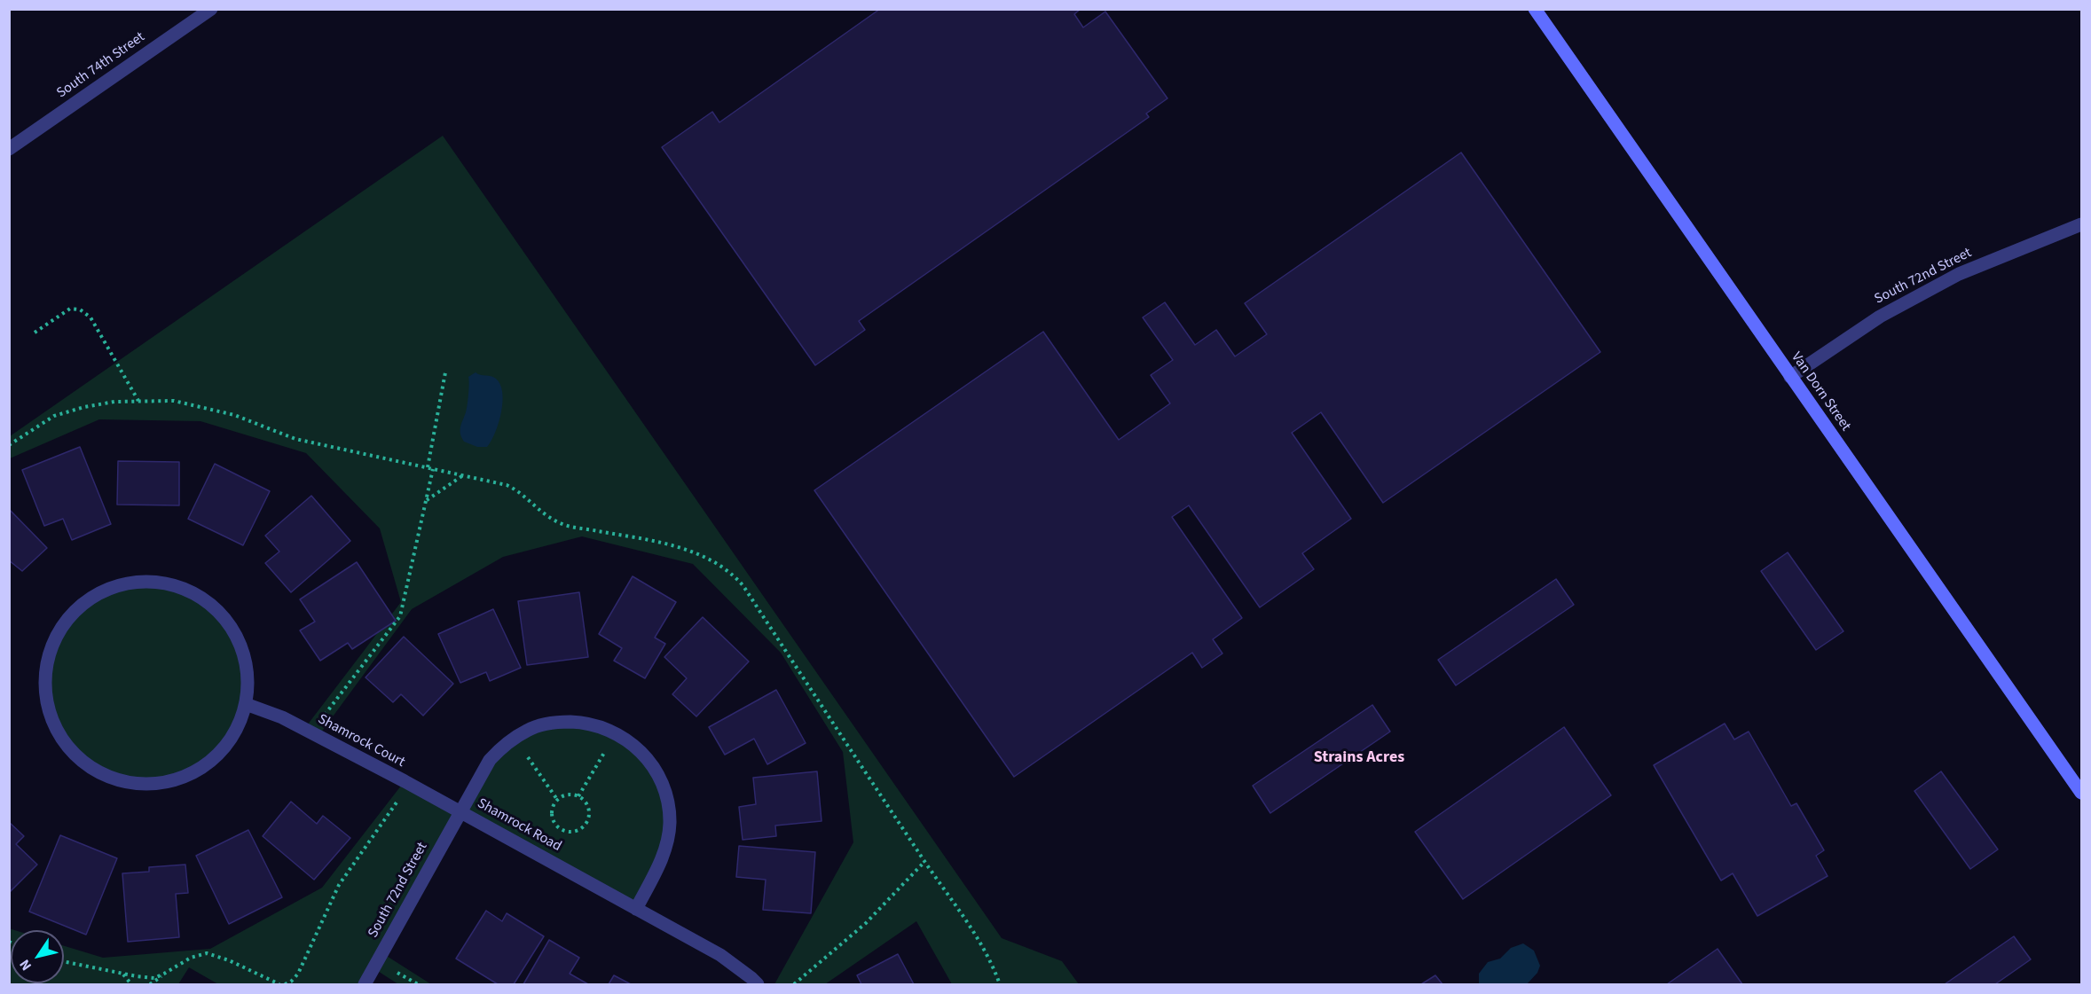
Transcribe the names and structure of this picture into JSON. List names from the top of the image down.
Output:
{
  "streets": {
    "main road": ["Van Dorn Street"],
    "street": [
      "South 74th Street",
      "South 72nd Street",
      "Shamrock Court",
      "Shamrock Road"
    ]
  },
  "crossings": [
    ["South 72nd Street", "Van Dorn Street"],
    ["South 72nd Street", "Shamrock Court"],
    ["South 72nd Street", "Shamrock Road"],
    ["Shamrock Court", "Shamrock Road"]
  ],
  "districts": ["Strains Acres"],
  "north": "bottom left"
}
